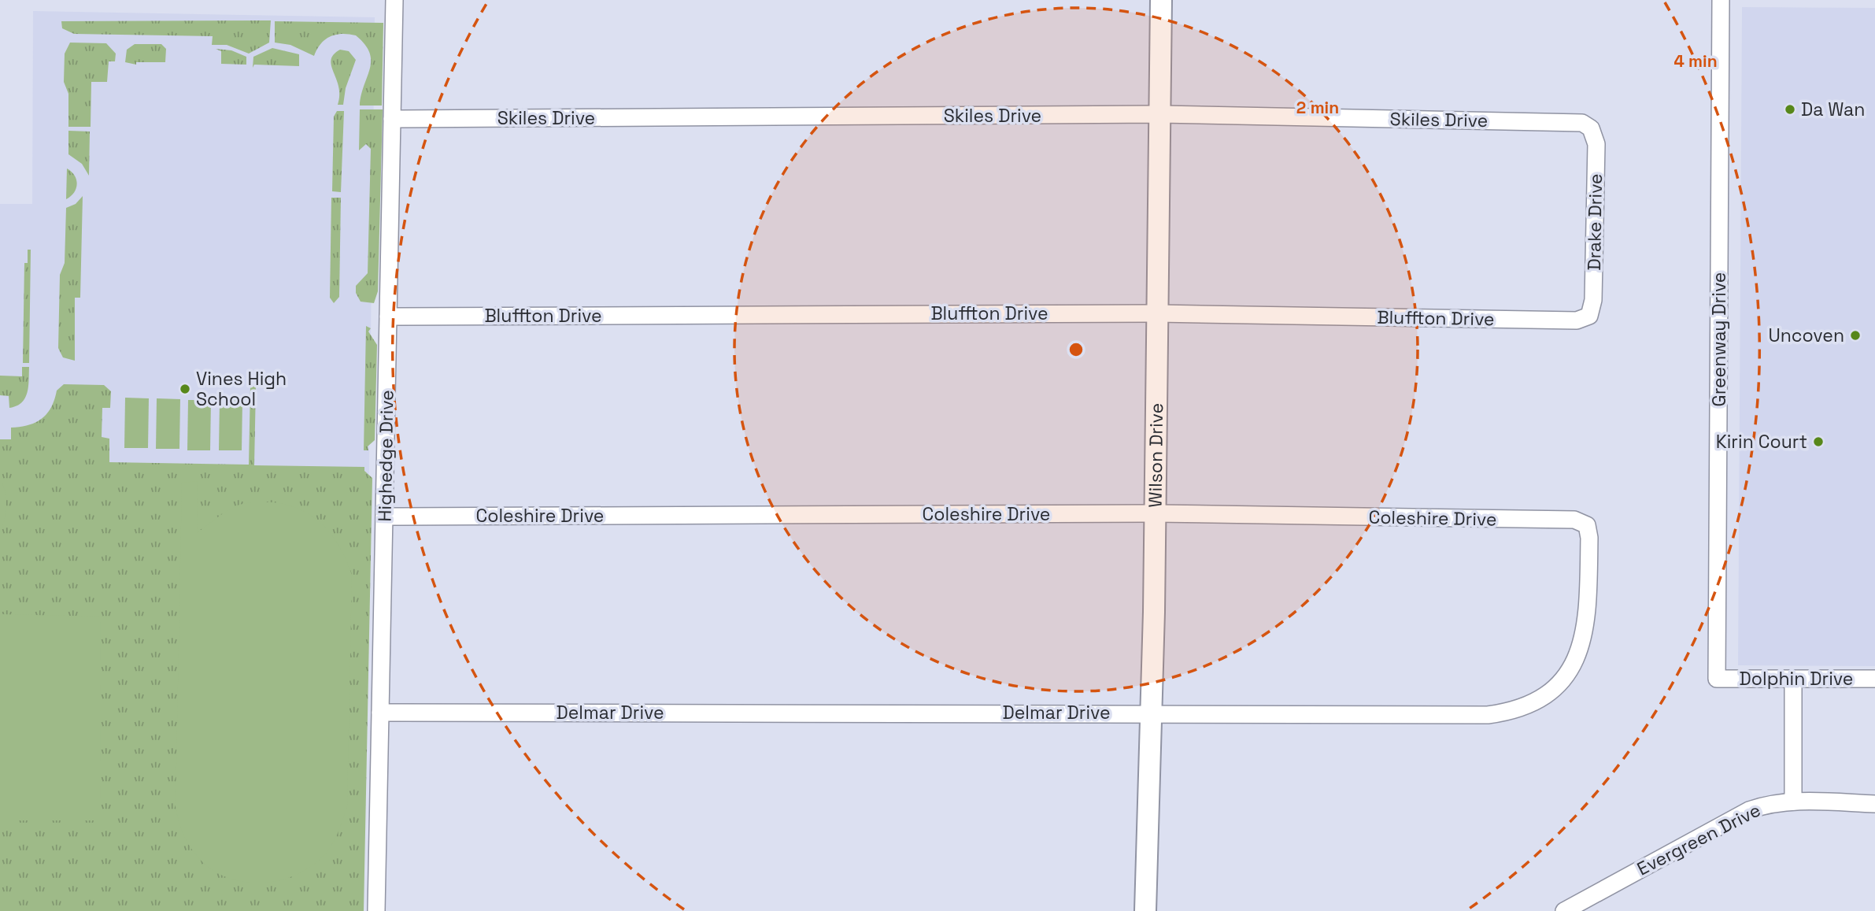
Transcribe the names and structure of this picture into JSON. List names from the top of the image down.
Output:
{
  "streets": {
    "street": [
      "Skiles Drive",
      "Drake Drive",
      "Bluffton Drive",
      "Greenway Drive",
      "Highedge Drive",
      "Wilson Drive",
      "Coleshire Drive",
      "Dolphin Drive",
      "Delmar Drive",
      "Evergreen Drive"
    ]
  },
  "crossings": [
    ["Skiles Drive", "Drake Drive"],
    ["Skiles Drive", "Highedge Drive"],
    ["Skiles Drive", "Wilson Drive"],
    ["Drake Drive", "Bluffton Drive"],
    ["Bluffton Drive", "Highedge Drive"],
    ["Bluffton Drive", "Wilson Drive"],
    ["Greenway Drive", "Dolphin Drive"],
    ["Highedge Drive", "Coleshire Drive"],
    ["Highedge Drive", "Delmar Drive"],
    ["Wilson Drive", "Coleshire Drive"],
    ["Wilson Drive", "Delmar Drive"],
    ["Coleshire Drive", "Delmar Drive"]
  ],
  "places": [
    "Da Wan",
    "Uncoven",
    "Vines High School",
    "Kirin Court"
  ],
  "rings": ["4 min", "2 min"]
}
